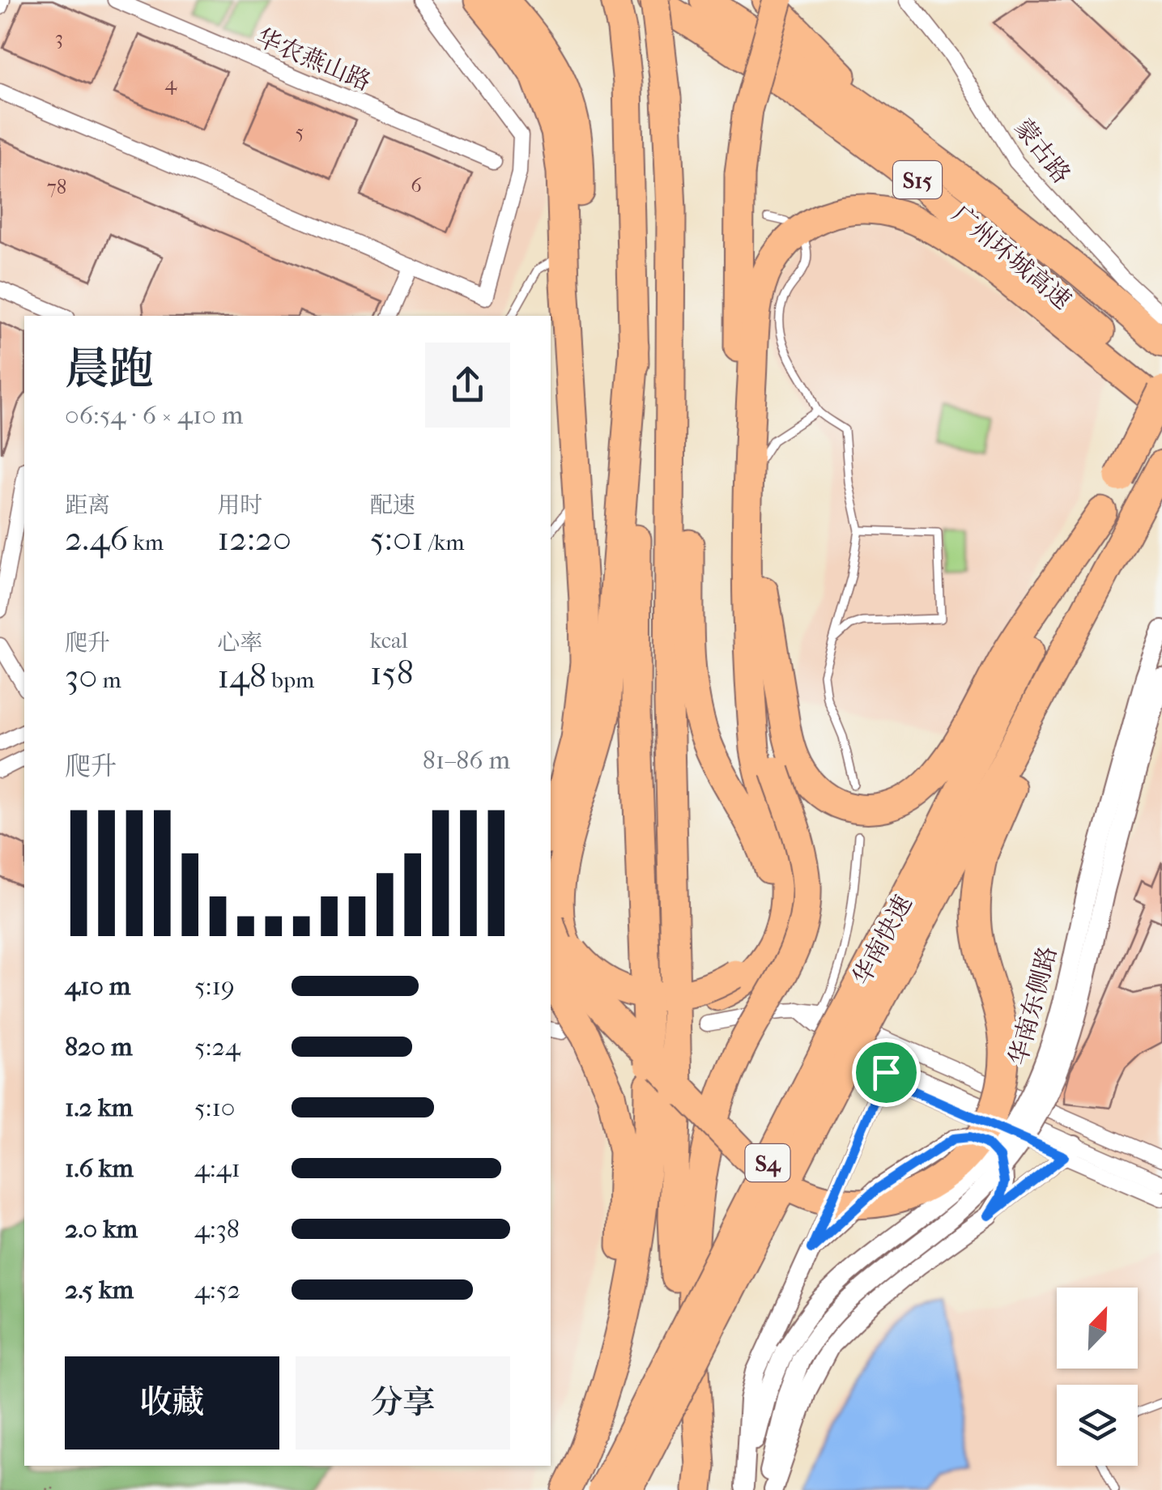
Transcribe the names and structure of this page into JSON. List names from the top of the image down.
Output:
{
  "streets": {
    "highway": [
      "S15",
      "广州环城高速",
      "华南快速",
      "S4"
    ],
    "street": ["华农燕山路", "蒙古路", "华南东侧路"]
  },
  "crossings": [
    ["广州环城高速", "华南快速"]
  ],
  "house_numbers": [
    "3",
    "4",
    "5",
    "6",
    "78"
  ],
  "north": "top right",
  "page": {
    "heading": ["晨跑", "06:54 · 6 × 410 m"],
    "stats": [
      ["距离", "2.46 km"],
      ["用时", "12:20"],
      ["配速", "5:01 /km"],
      ["爬升", "30 m"],
      ["心率", "148 bpm"],
      ["kcal", "158"]
    ],
    "chart": ["爬升", "81–86 m"],
    "list": [
      {
        "name": "410 m",
        "note": "5:19"
      },
      {
        "name": "820 m",
        "note": "5:24"
      },
      {
        "name": "1.2 km",
        "note": "5:10"
      },
      {
        "name": "1.6 km",
        "note": "4:41"
      },
      {
        "name": "2.0 km",
        "note": "4:38"
      },
      {
        "name": "2.5 km",
        "note": "4:52"
      }
    ],
    "buttons": ["收藏", "分享"]
  }
}
